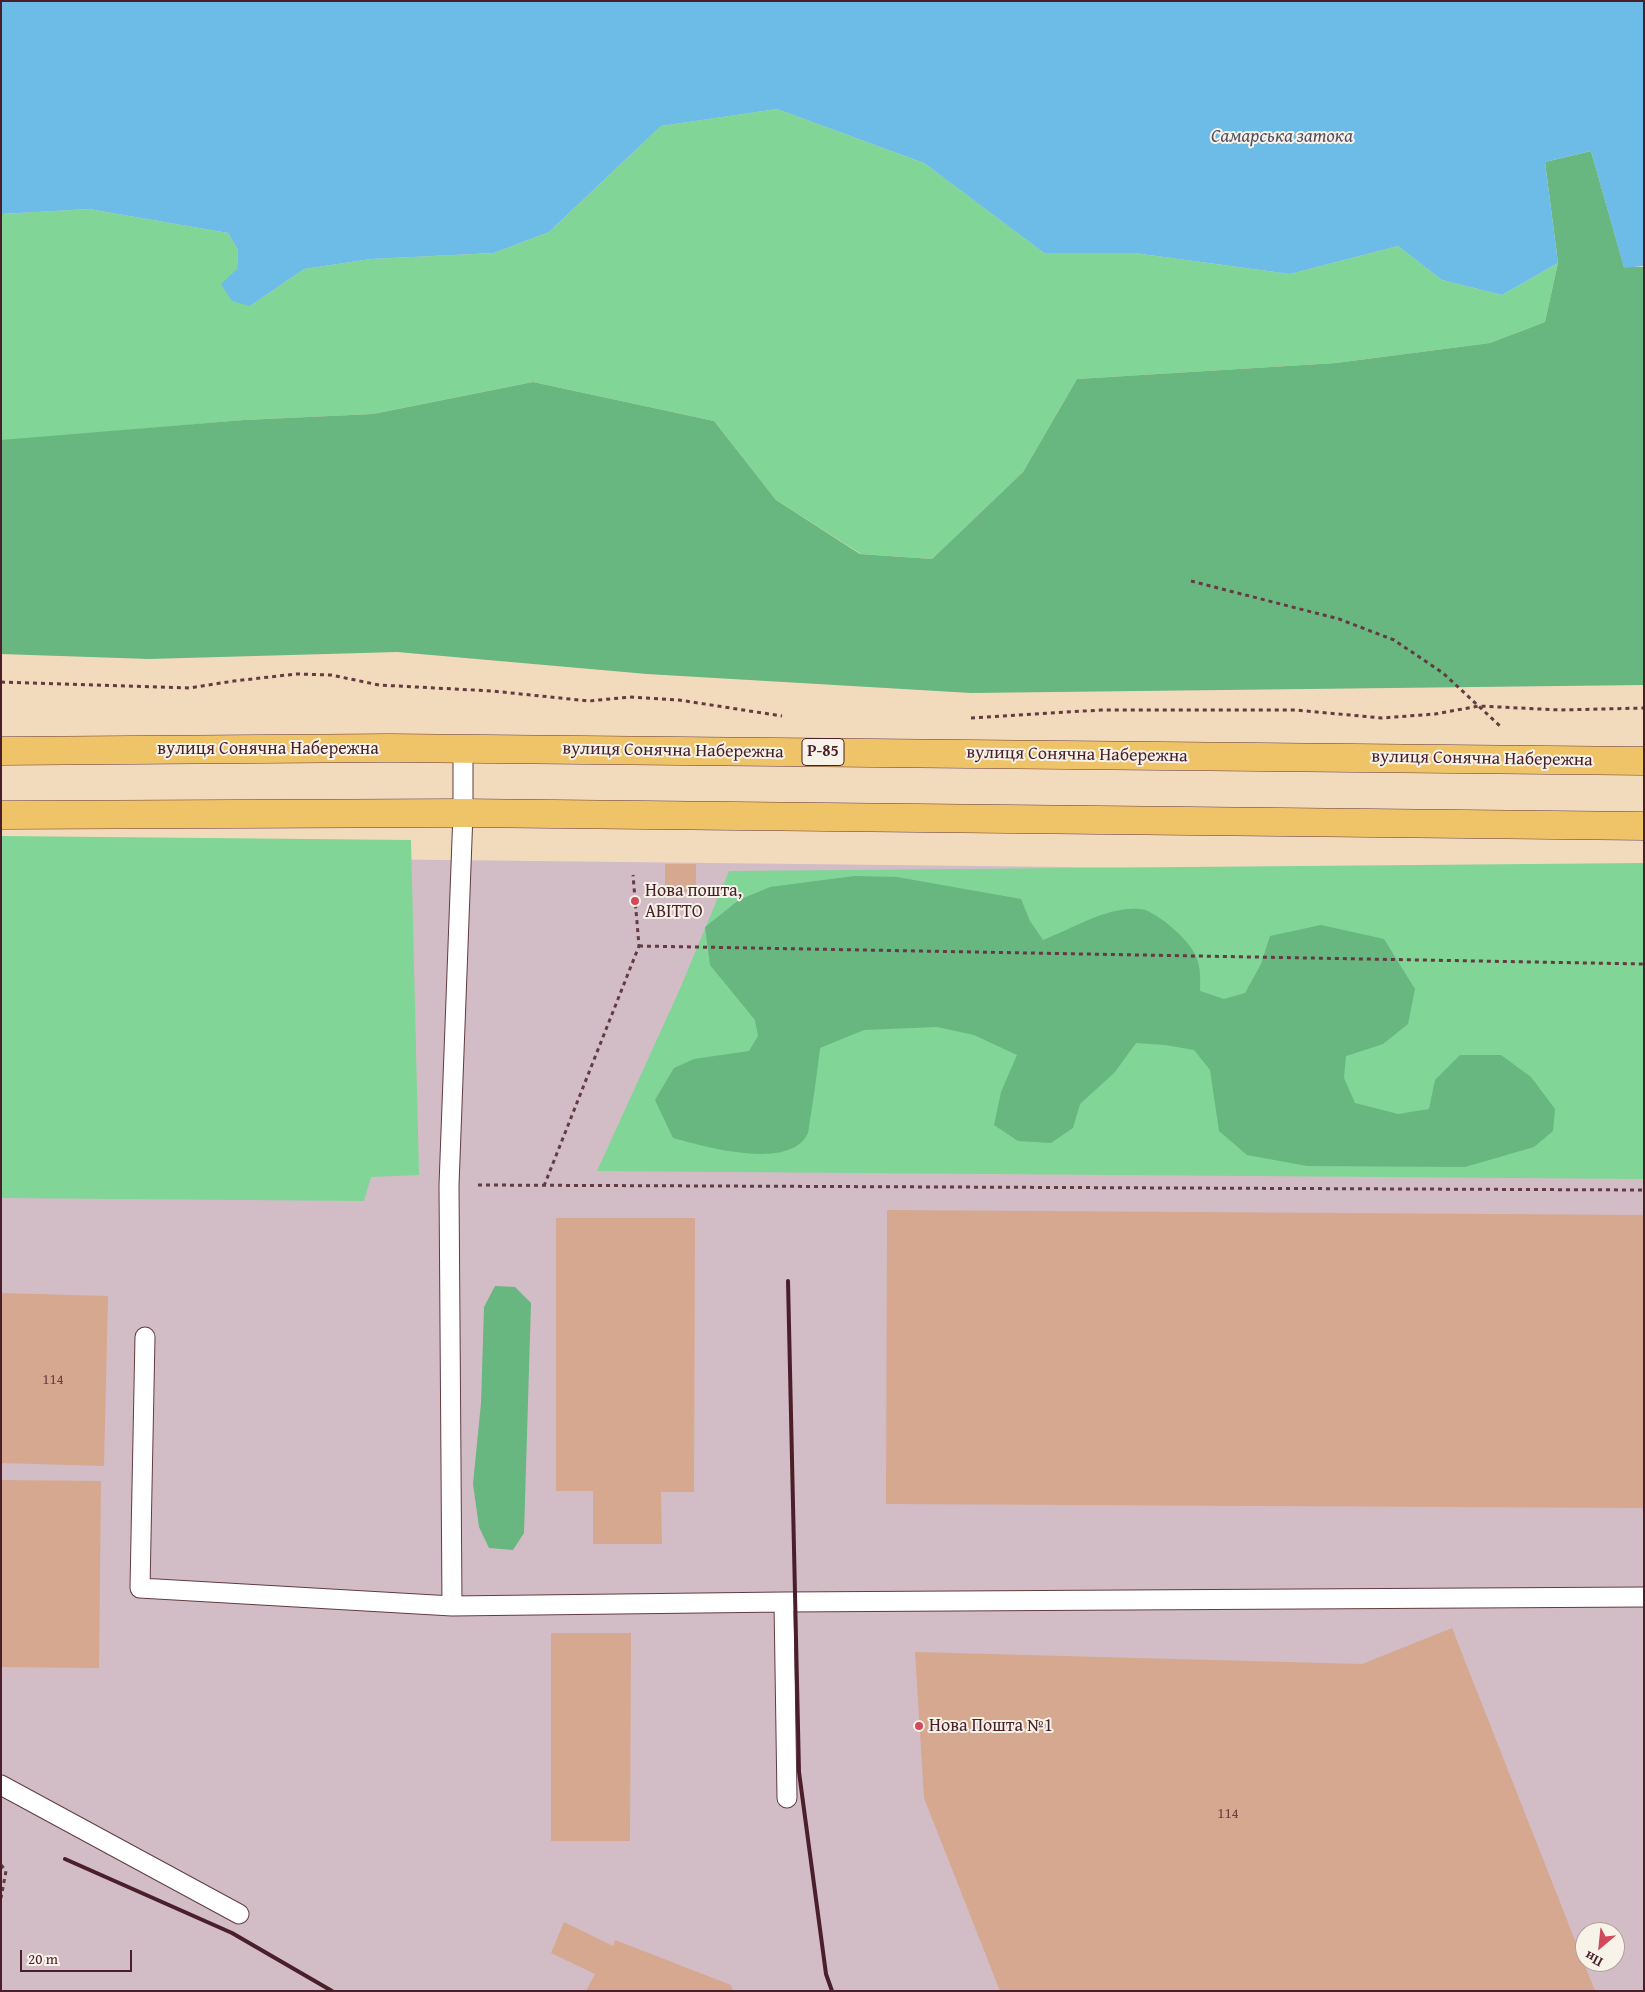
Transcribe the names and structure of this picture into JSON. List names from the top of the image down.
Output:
{
  "streets": {
    "main road": ["вулиця Сонячна Набережна", "Р-85"]
  },
  "water": ["Самарська затока"],
  "places": ["Нова пошта, АВІТТО", "Нова Пошта №1"],
  "house_numbers": ["114", "114"],
  "scale_bar": "20 m",
  "north": "bottom left"
}
